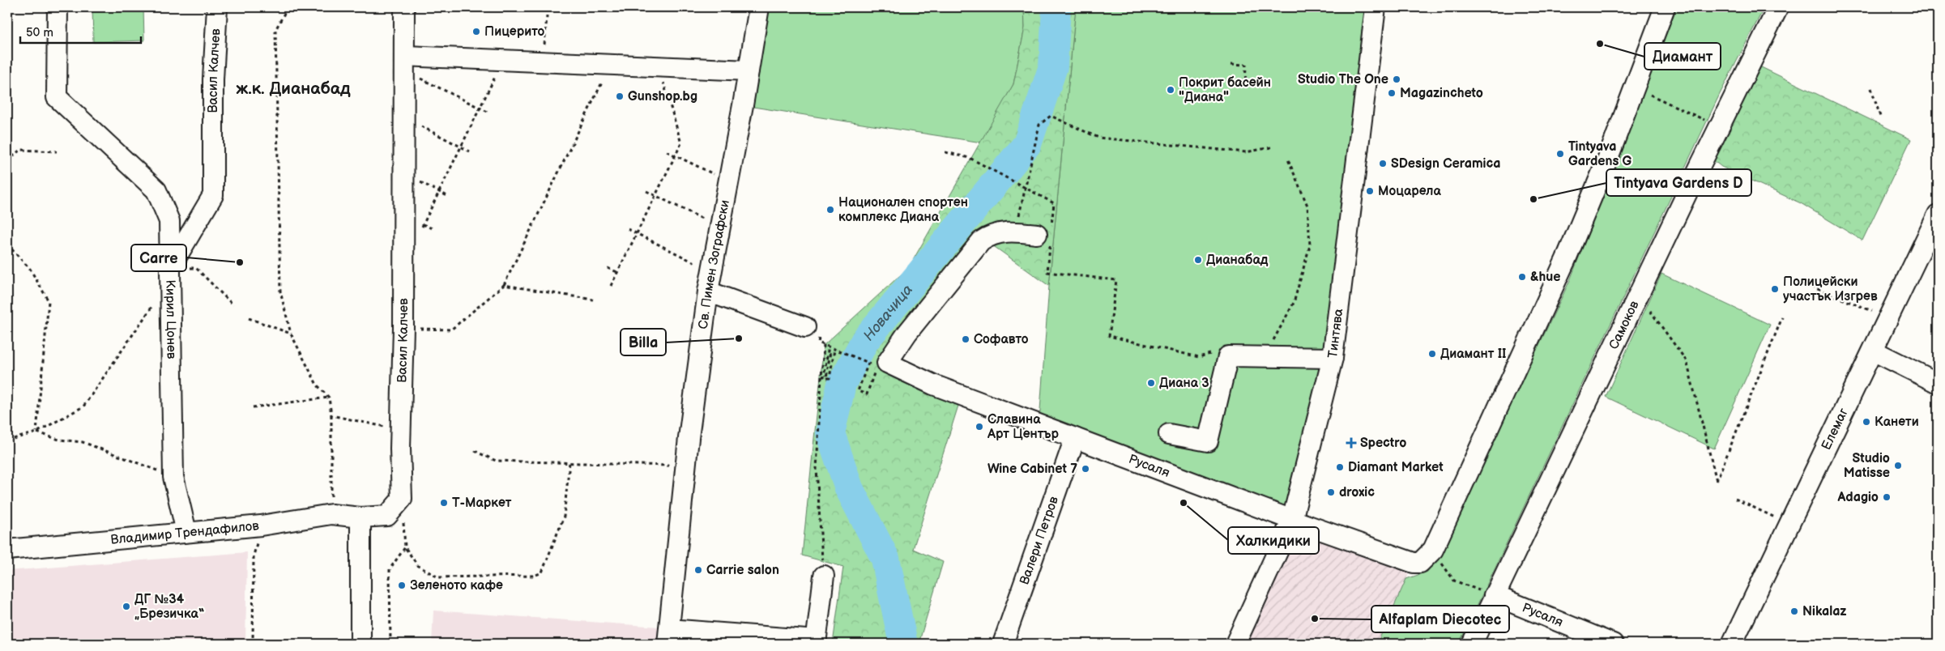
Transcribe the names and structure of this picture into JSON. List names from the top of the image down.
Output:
{
  "streets": {
    "street": [
      "Васил Калчев",
      "Св. Пимен Зографски",
      "Кирил Цонев",
      "Самоков",
      "Тинтява",
      "Елемаг",
      "Русаля",
      "Владимир Трендафилов",
      "Валери Петров"
    ]
  },
  "crossings": [
    ["Васил Калчев", "Кирил Цонев"],
    ["Кирил Цонев", "Владимир Трендафилов"],
    ["Самоков", "Русаля"],
    ["Тинтява", "Русаля"],
    ["Русаля", "Валери Петров"]
  ],
  "districts": ["ж.к. Дианабад"],
  "water": ["Новачица"],
  "places": {
    "other": [
      "Пицерито",
      "Диамант",
      "Studio The One",
      "Покрит басейн \"Диана\"",
      "Magazincheto",
      "Gunshop.bg",
      "Tintyava Gardens G",
      "SDesign Ceramica",
      "Моцарела",
      "Tintyava Gardens D",
      "Национален спортен комплекс Диана",
      "Дианабад",
      "Carre",
      "&hue",
      "Полицейски участък Изгрев",
      "Billa",
      "Софавто",
      "Диамант II",
      "Диана 3",
      "Канети",
      "Славина Арт Център",
      "Studio Matisse",
      "Diamant Market",
      "Wine Cabinet 7",
      "droxic",
      "Adagio",
      "Т-Маркет",
      "Халкидики",
      "Carrie salon",
      "Зеленото кафе",
      "ДГ №34 „Брезичка“",
      "Nikalaz",
      "Alfaplam Diecotec"
    ],
    "health": ["Spectro"]
  },
  "scale_bar": "50 m"
}
